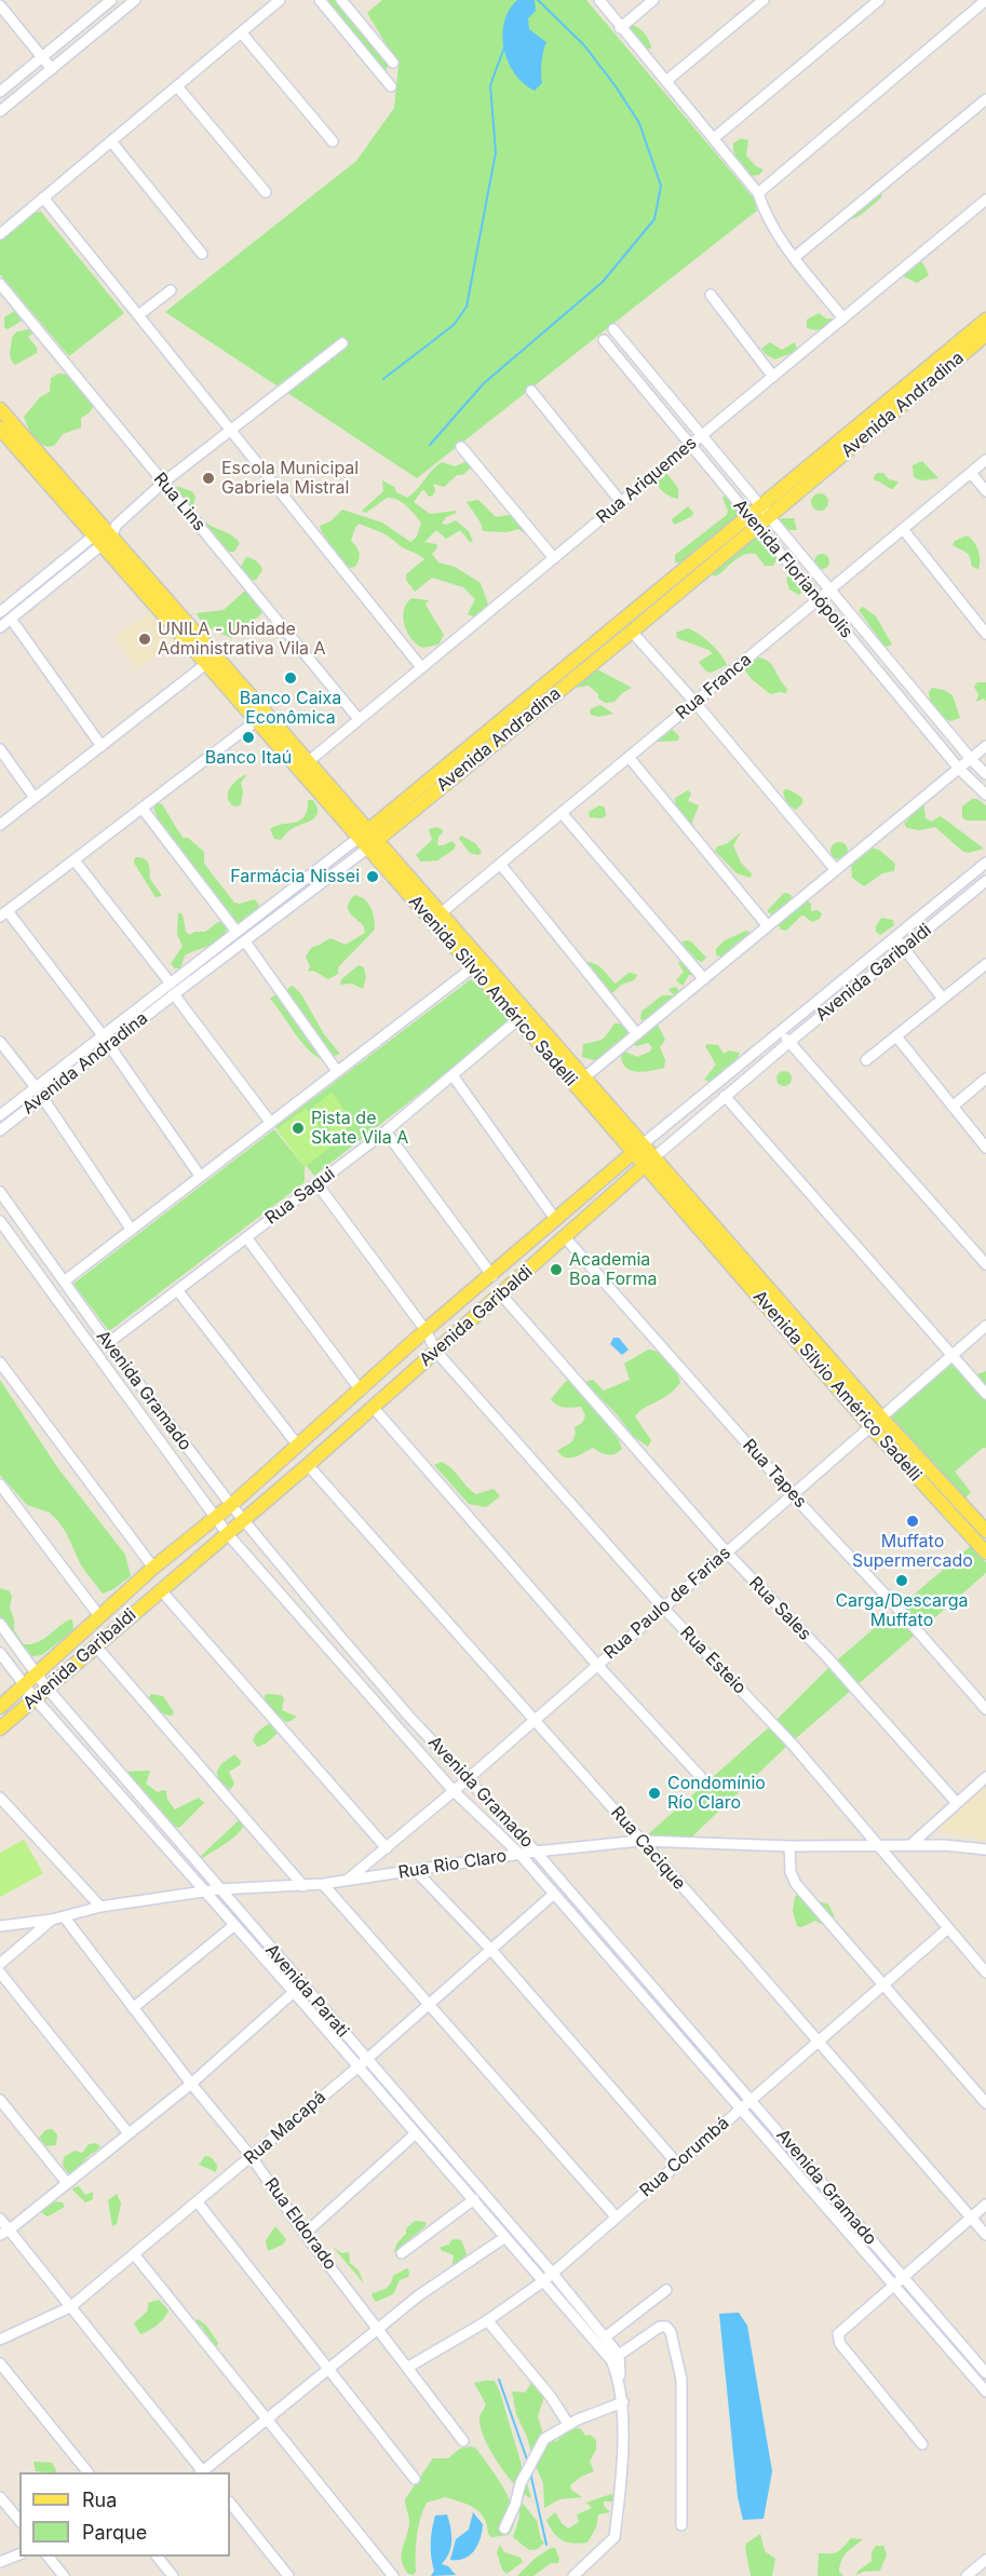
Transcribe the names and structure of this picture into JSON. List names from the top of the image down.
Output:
{
  "streets": {
    "main road": ["Avenida Andradina", "Avenida Garibaldi", "Avenida Silvio Américo Sadelli"],
    "street": [
      "Rua Ariquemes",
      "Rua Lins",
      "Avenida Florianópolis",
      "Rua Franca",
      "Rua Sagui",
      "Avenida Gramado",
      "Rua Tapes",
      "Rua Paulo de Farias",
      "Rua Sales",
      "Rua Esteio",
      "Rua Cacique",
      "Rua Rio Claro",
      "Avenida Parati",
      "Rua Macapá",
      "Rua Corumbá",
      "Rua Eldorado"
    ]
  },
  "crossings": [
    ["Avenida Andradina", "Avenida Florianópolis"],
    ["Avenida Andradina", "Avenida Silvio Américo Sadelli"],
    ["Rua Ariquemes", "Rua Lins"],
    ["Rua Ariquemes", "Avenida Florianópolis"],
    ["Avenida Florianópolis", "Rua Franca"],
    ["Rua Franca", "Avenida Silvio Américo Sadelli"],
    ["Avenida Garibaldi", "Avenida Silvio Américo Sadelli"],
    ["Avenida Garibaldi", "Avenida Gramado"],
    ["Avenida Garibaldi", "Rua Tapes"],
    ["Avenida Garibaldi", "Rua Sales"],
    ["Avenida Garibaldi", "Rua Esteio"],
    ["Avenida Garibaldi", "Rua Cacique"],
    ["Avenida Garibaldi", "Avenida Parati"],
    ["Avenida Silvio Américo Sadelli", "Rua Sagui"],
    ["Avenida Silvio Américo Sadelli", "Rua Paulo de Farias"],
    ["Rua Sagui", "Avenida Gramado"],
    ["Rua Sagui", "Rua Esteio"],
    ["Avenida Gramado", "Rua Paulo de Farias"],
    ["Avenida Gramado", "Rua Rio Claro"],
    ["Avenida Gramado", "Rua Macapá"],
    ["Avenida Gramado", "Rua Corumbá"],
    ["Rua Tapes", "Rua Paulo de Farias"],
    ["Rua Paulo de Farias", "Rua Sales"],
    ["Rua Paulo de Farias", "Rua Esteio"],
    ["Rua Paulo de Farias", "Rua Cacique"],
    ["Rua Paulo de Farias", "Rua Rio Claro"],
    ["Rua Esteio", "Rua Rio Claro"],
    ["Rua Esteio", "Rua Corumbá"],
    ["Rua Cacique", "Rua Rio Claro"],
    ["Rua Cacique", "Rua Corumbá"],
    ["Rua Rio Claro", "Avenida Parati"],
    ["Rua Rio Claro", "Rua Eldorado"],
    ["Avenida Parati", "Rua Macapá"],
    ["Avenida Parati", "Rua Corumbá"],
    ["Rua Macapá", "Rua Eldorado"],
    ["Rua Corumbá", "Rua Eldorado"]
  ],
  "places": [
    "Escola Municipal Gabriela Mistral",
    "UNILA - Unidade Administrativa Vila A",
    "Banco Caixa Econômica",
    "Banco Itaú",
    "Farmácia Nissei",
    "Pista de Skate Vila A",
    "Academia Boa Forma",
    "Muffato Supermercado",
    "Carga/Descarga Muffato",
    "Condomínio Río Claro"
  ],
  "legend": ["Rua", "Parque"]
}
